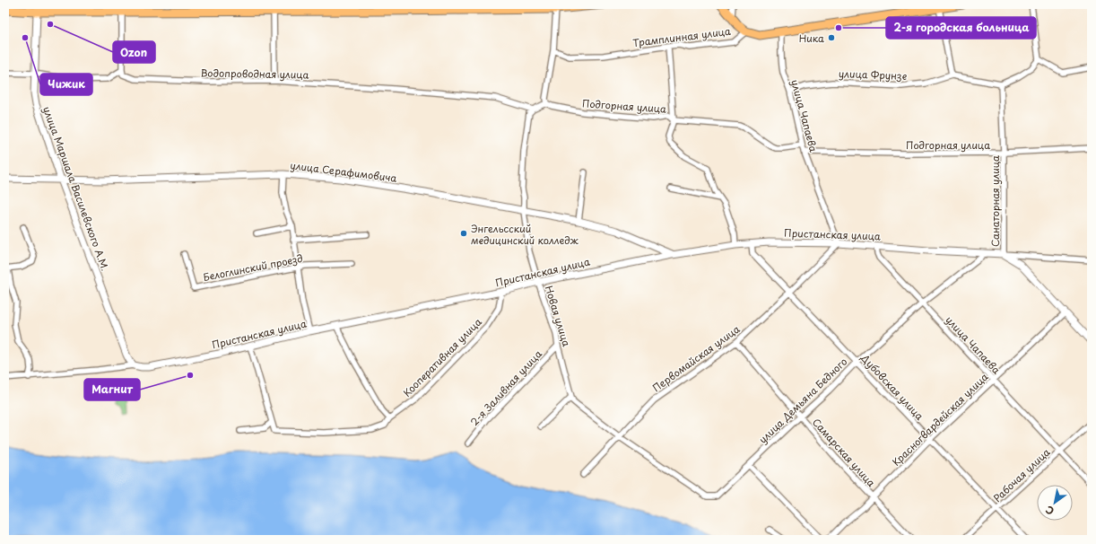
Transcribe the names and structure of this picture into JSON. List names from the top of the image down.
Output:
{
  "streets": {
    "street": [
      "Трамплинная улица",
      "Водопроводная улица",
      "улица Фрунзе",
      "Подгорная улица",
      "улица Чапаева",
      "улица Серафимовича",
      "улица Маршала Василевского А.М.",
      "Санаторная улица",
      "Пристанская улица",
      "Белоглинский проезд",
      "Новая улица",
      "Кооперативная улица",
      "Первомайская улица",
      "Дубовская улица",
      "2-я Заливная улица",
      "улица Демьяна Бедного",
      "Красногвардейская улица",
      "Самарская улица",
      "Рабочая улица"
    ]
  },
  "crossings": [
    ["Водопроводная улица", "Новая улица"],
    ["улица Фрунзе", "улица Чапаева"],
    ["улица Фрунзе", "Санаторная улица"],
    ["Подгорная улица", "улица Чапаева"],
    ["Подгорная улица", "Санаторная улица"],
    ["улица Чапаева", "Пристанская улица"],
    ["улица Чапаева", "Первомайская улица"],
    ["улица Чапаева", "улица Демьяна Бедного"],
    ["улица Чапаева", "Красногвардейская улица"],
    ["улица Чапаева", "Рабочая улица"],
    ["улица Серафимовича", "улица Маршала Василевского А.М."],
    ["улица Серафимовича", "Пристанская улица"],
    ["улица Серафимовича", "Новая улица"],
    ["улица Маршала Василевского А.М.", "Пристанская улица"],
    ["Санаторная улица", "Пристанская улица"],
    ["Пристанская улица", "Новая улица"],
    ["Пристанская улица", "Кооперативная улица"],
    ["Пристанская улица", "Первомайская улица"],
    ["Пристанская улица", "Дубовская улица"],
    ["Пристанская улица", "улица Демьяна Бедного"],
    ["Новая улица", "Первомайская улица"],
    ["Новая улица", "2-я Заливная улица"],
    ["Новая улица", "улица Демьяна Бедного"],
    ["Первомайская улица", "Дубовская улица"],
    ["Первомайская улица", "Самарская улица"],
    ["Дубовская улица", "улица Демьяна Бедного"],
    ["Дубовская улица", "Красногвардейская улица"],
    ["Дубовская улица", "Рабочая улица"],
    ["улица Демьяна Бедного", "Самарская улица"],
    ["Красногвардейская улица", "Самарская улица"]
  ],
  "places": [
    "Ozon",
    "2-я городская больница",
    "Чижик",
    "Ника",
    "Энгельсский медицинский колледж",
    "Магнит"
  ],
  "north": "bottom left"
}
